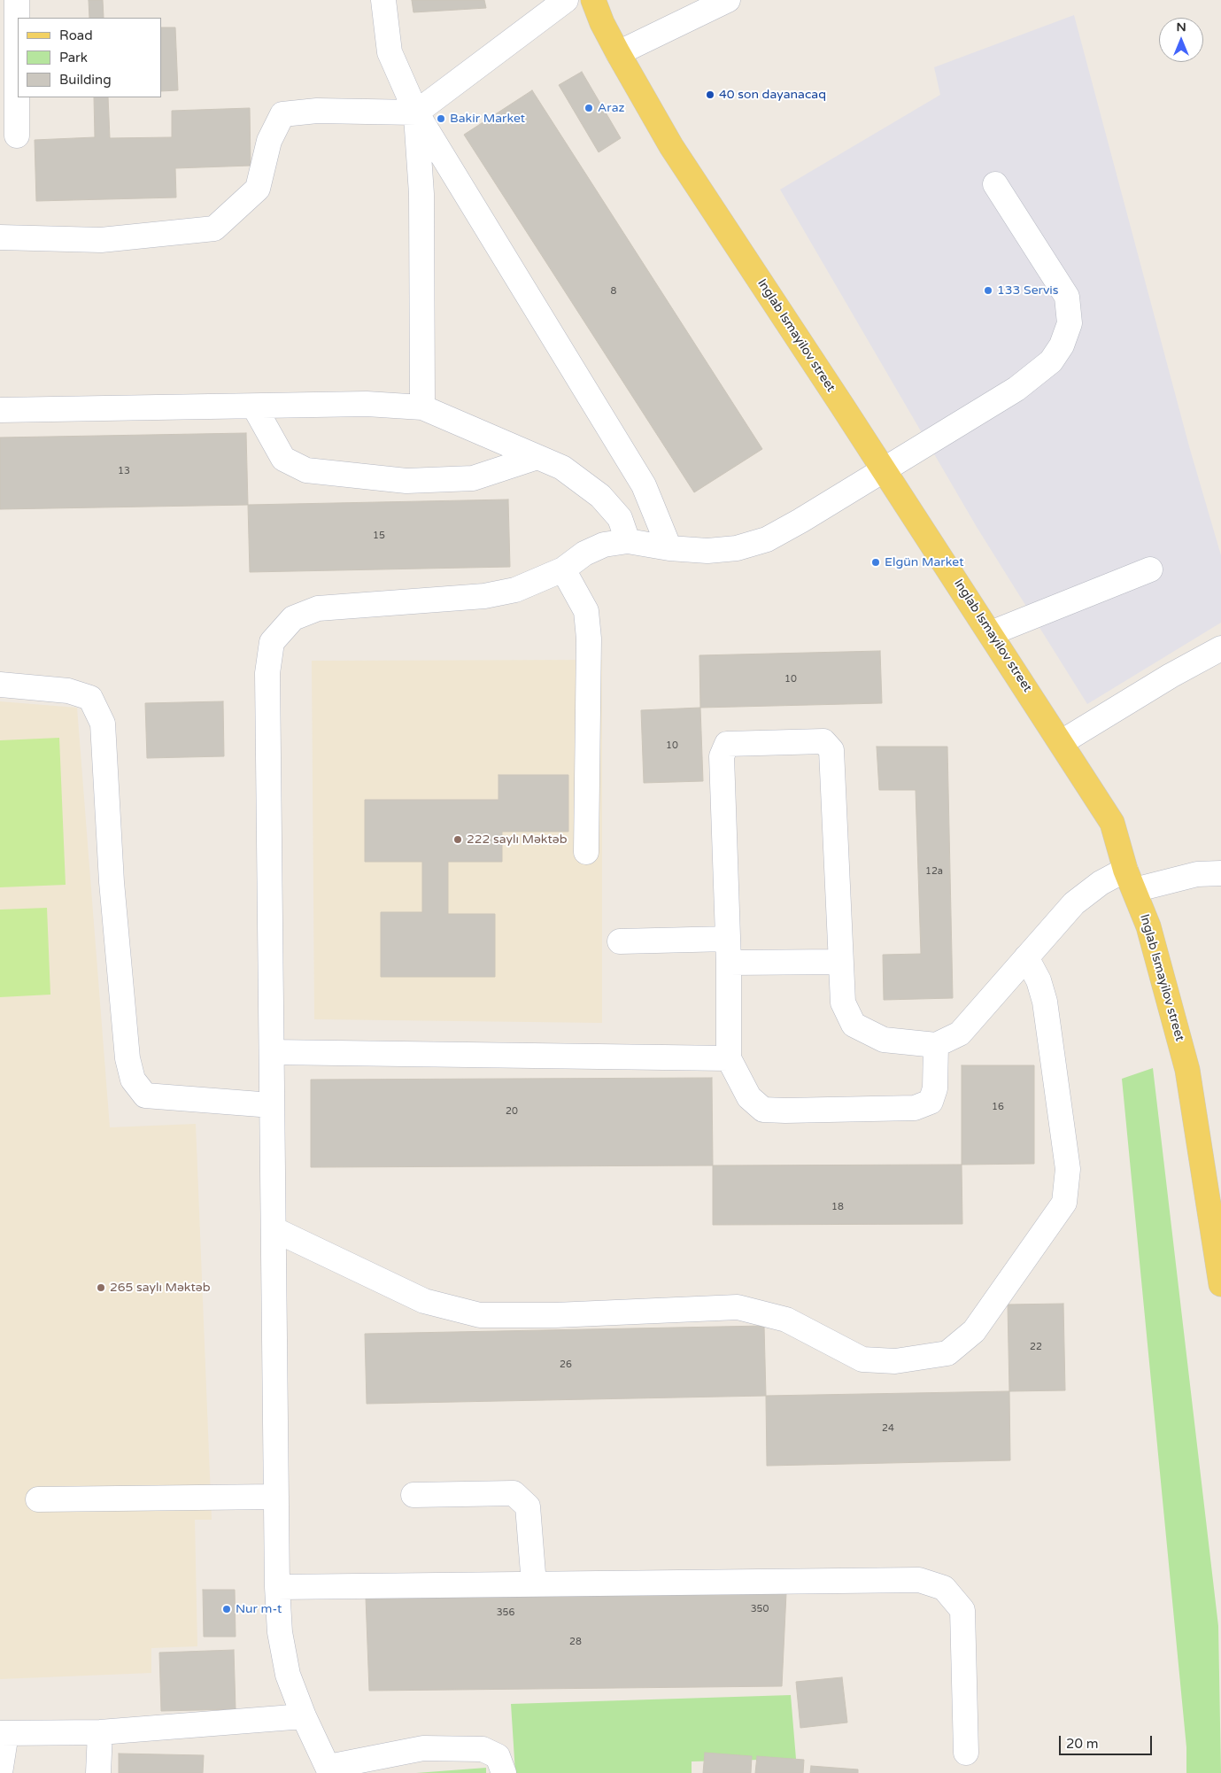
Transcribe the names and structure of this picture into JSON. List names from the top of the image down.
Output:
{
  "streets": {
    "main road": ["Inglab Ismayilov street"]
  },
  "places": [
    "40 son dayanacaq",
    "Araz",
    "Bakir Market",
    "133 Servis",
    "Elgün Market",
    "222 saylı Məktəb",
    "265 saylı Məktəb",
    "Nur m-t"
  ],
  "house_numbers": [
    "8",
    "13",
    "15",
    "10",
    "10",
    "12a",
    "16",
    "20",
    "18",
    "22",
    "26",
    "24",
    "350",
    "356",
    "28"
  ],
  "legend": ["Road", "Park", "Building"],
  "scale_bar": "20 m",
  "north": "top"
}
